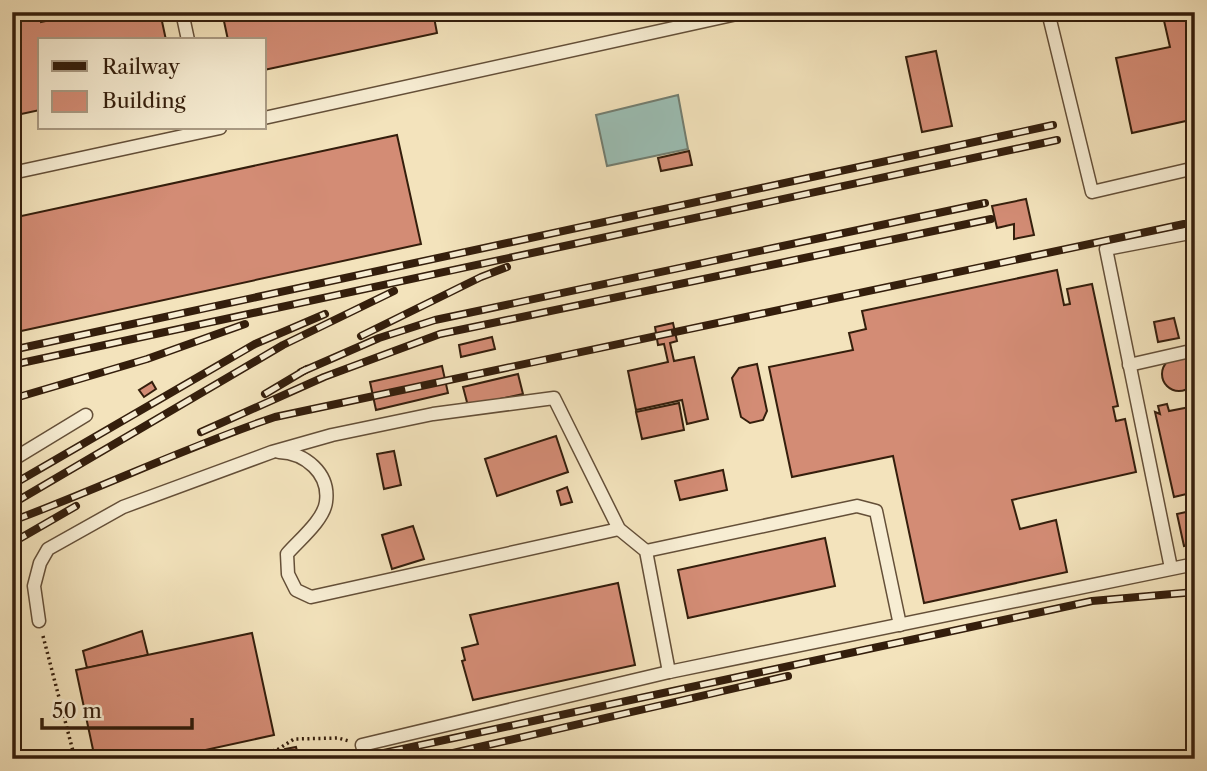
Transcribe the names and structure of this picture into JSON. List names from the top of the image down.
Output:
{
  "legend": ["Railway", "Building"],
  "scale_bar": "50 m"
}
